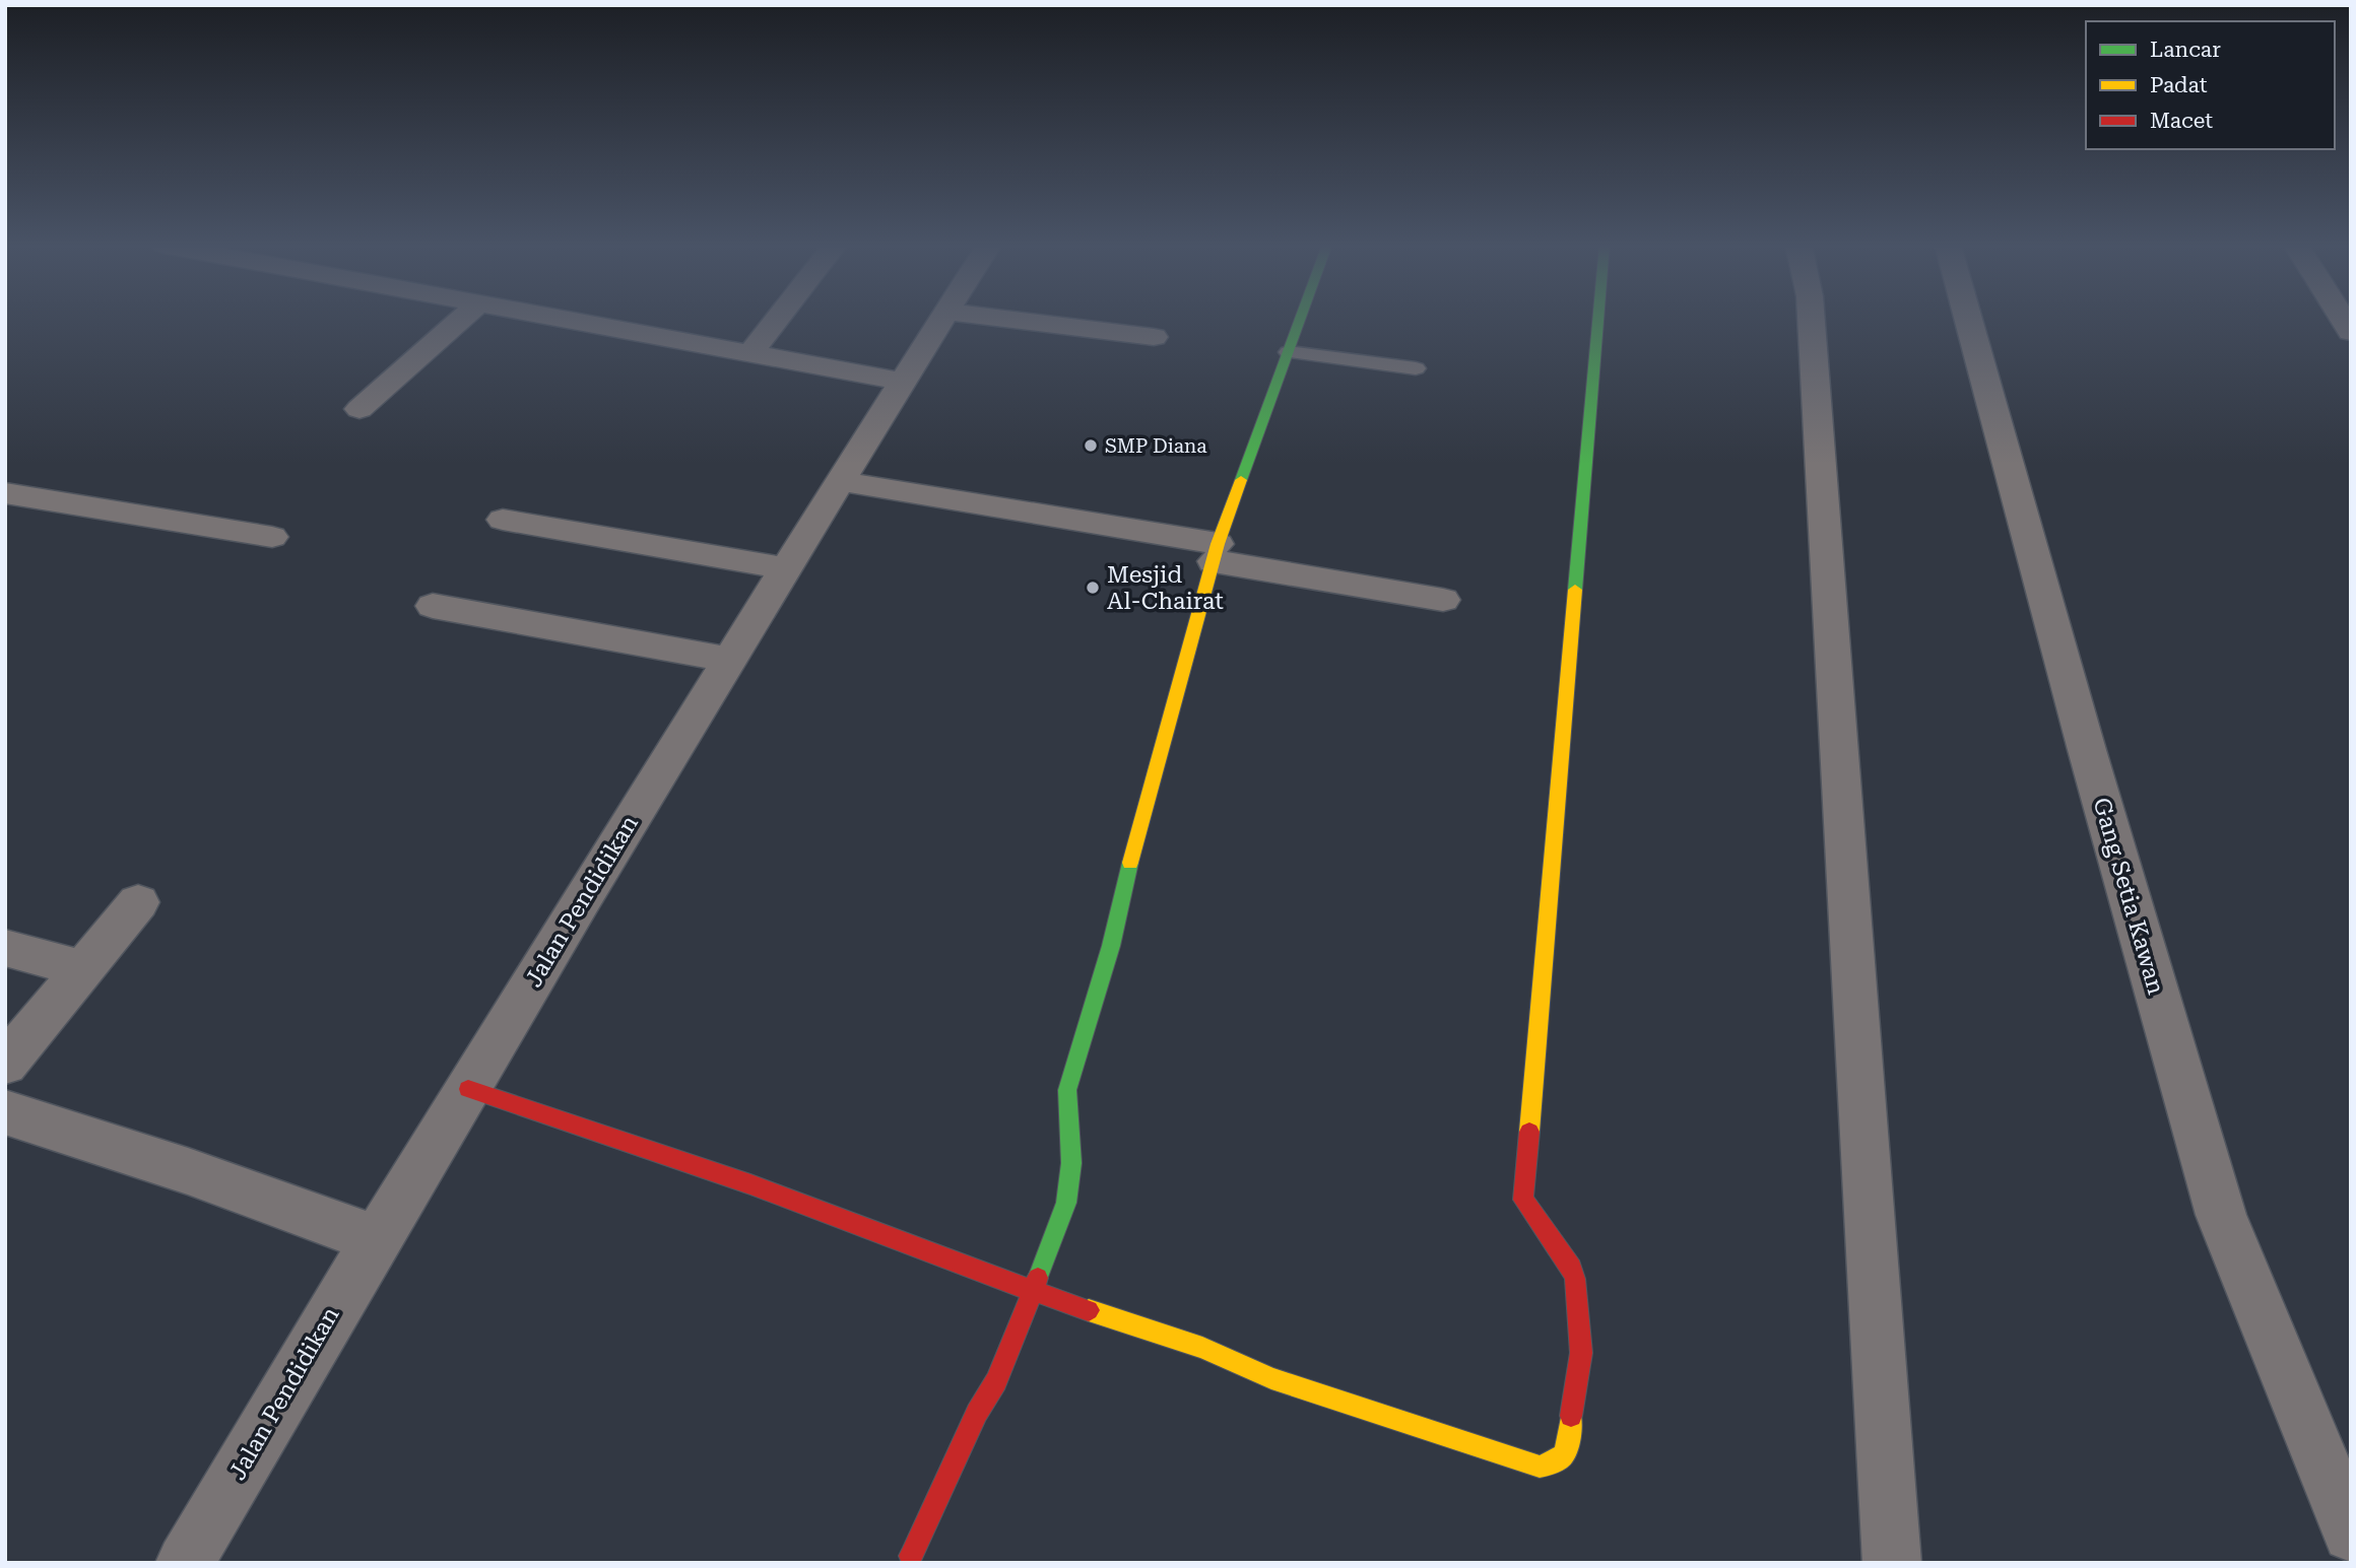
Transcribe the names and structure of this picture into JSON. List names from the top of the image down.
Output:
{
  "streets": {
    "street": ["Gang Setia Kawan", "Jalan Pendidikan"]
  },
  "places": ["SMP Diana", "Mesjid Al-Chairat"],
  "legend": ["Lancar", "Padat", "Macet"]
}
